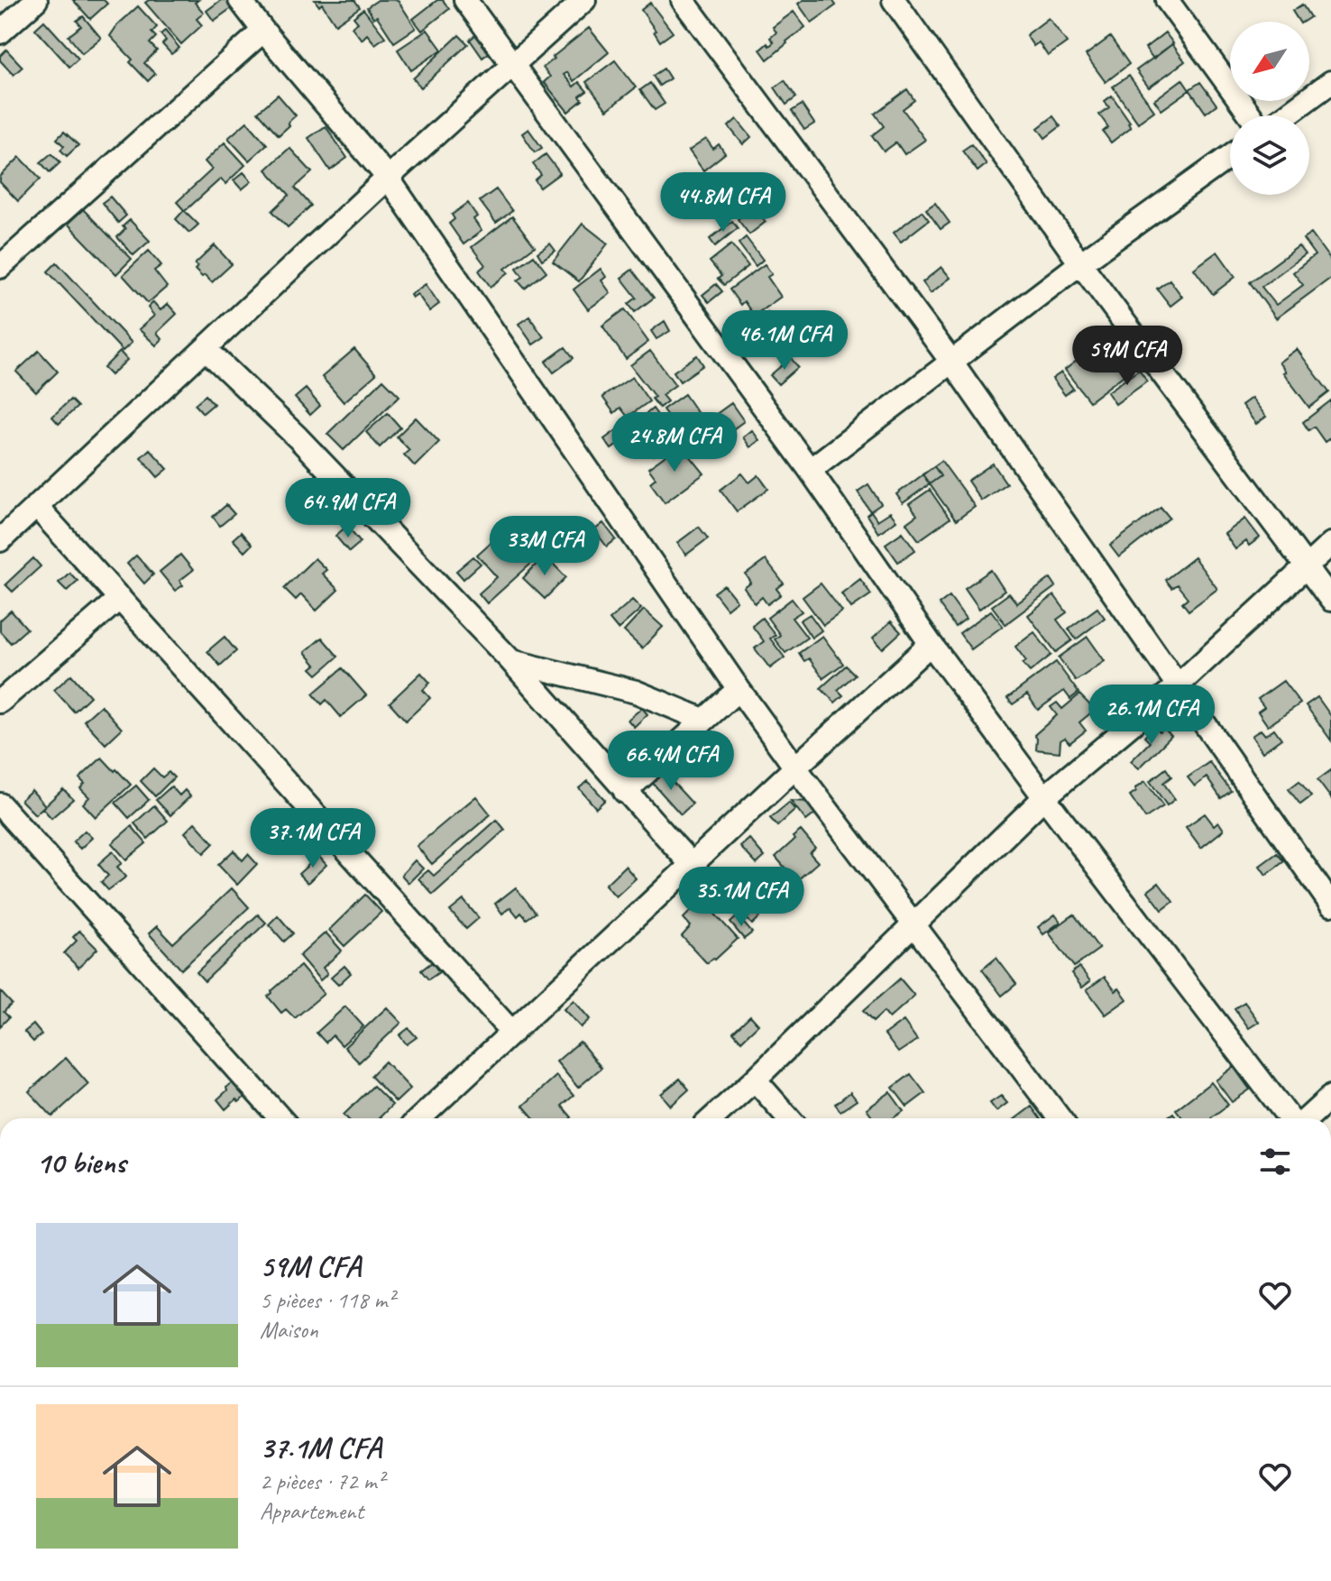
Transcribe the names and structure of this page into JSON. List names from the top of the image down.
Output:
{
  "north": "bottom left",
  "page": {
    "price": [
      "44.8M CFA",
      "46.1M CFA",
      "59M CFA",
      "24.8M CFA",
      "64.9M CFA",
      "33M CFA",
      "26.1M CFA",
      "66.4M CFA",
      "37.1M CFA",
      "35.1M CFA"
    ],
    "heading": "10 biens",
    "list": [
      {
        "name": "59M CFA",
        "note": "5 pièces · 118 m² · Maison"
      },
      {
        "name": "37.1M CFA",
        "note": "2 pièces · 72 m² · Appartement"
      }
    ]
  }
}
